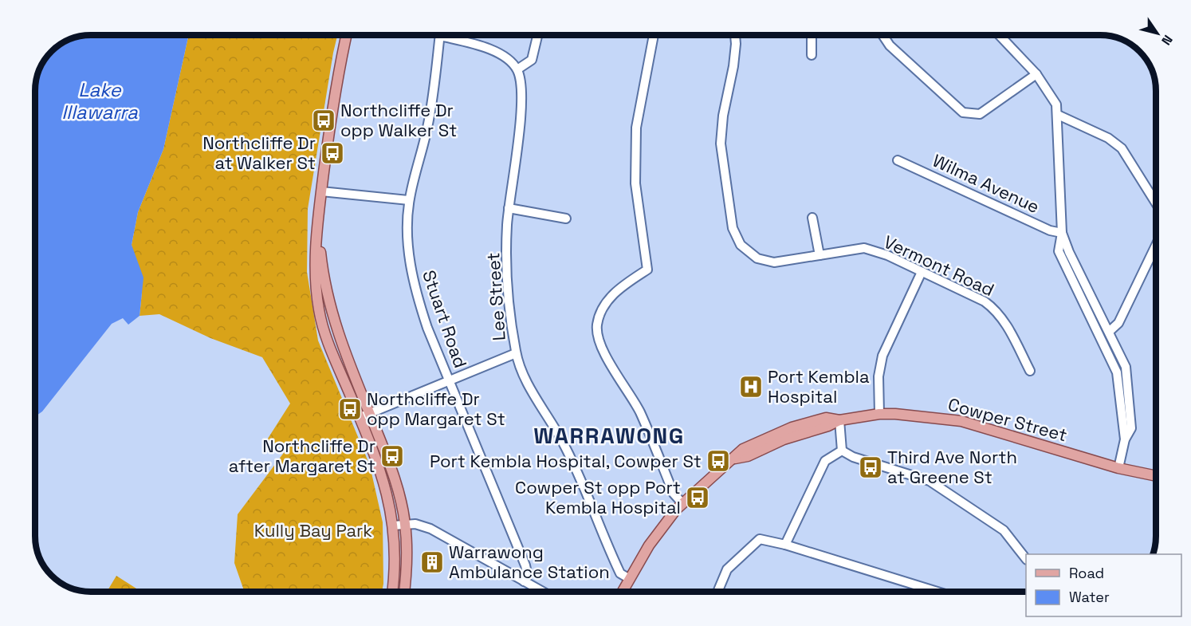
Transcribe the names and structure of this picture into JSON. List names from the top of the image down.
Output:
{
  "streets": {
    "main road": ["Cowper Street"],
    "street": [
      "Wilma Avenue",
      "Vermont Road",
      "Lee Street",
      "Stuart Road"
    ]
  },
  "crossings": [
    ["Lee Street", "Cowper Street"]
  ],
  "districts": ["WARRAWONG"],
  "water": ["Lake Illawarra"],
  "parks": ["Kully Bay Park"],
  "places": {
    "bus stop": [
      "Northcliffe Dr opp Walker St",
      "Northcliffe Dr at Walker St",
      "Northcliffe Dr opp Margaret St",
      "Northcliffe Dr after Margaret St",
      "Port Kembla Hospital, Cowper St",
      "Third Ave North at Greene St",
      "Cowper St opp Port Kembla Hospital"
    ],
    "hospital": ["Port Kembla Hospital"],
    "building": ["Warrawong Ambulance Station"]
  },
  "legend": ["Road", "Water"],
  "north": "bottom right"
}
